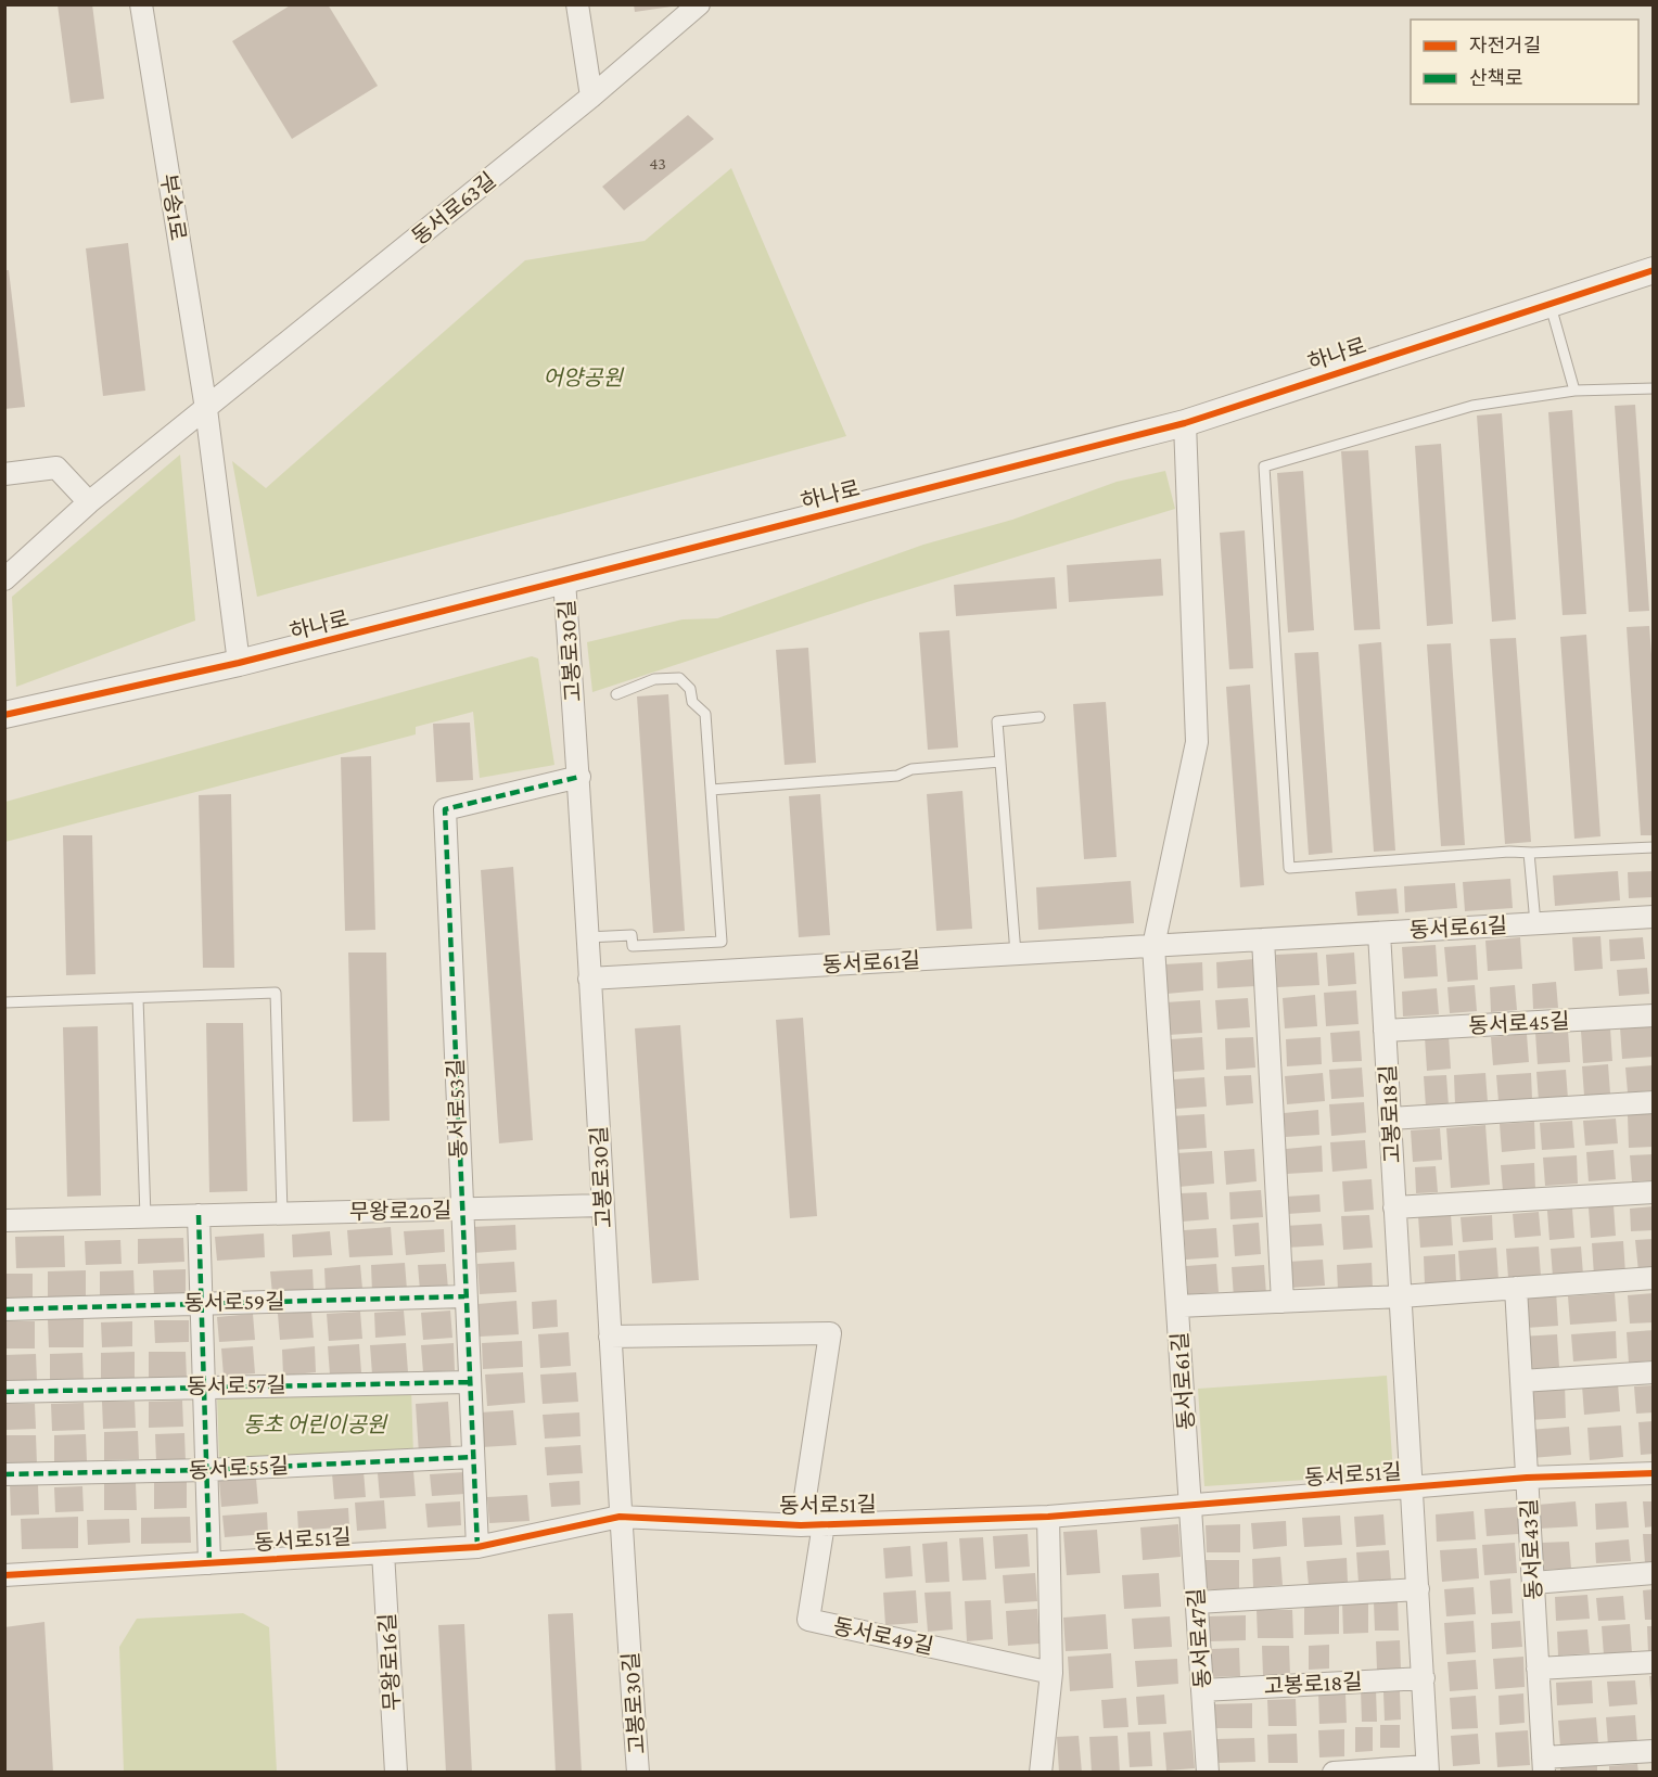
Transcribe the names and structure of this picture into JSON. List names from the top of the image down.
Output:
{
  "streets": {
    "street": [
      "부송1로",
      "동서로63길",
      "하나로",
      "고봉로30길",
      "동서로61길",
      "동서로45길",
      "동서로53길",
      "고봉로18길",
      "무왕로20길",
      "동서로59길",
      "동서로57길",
      "동서로55길",
      "동서로51길",
      "동서로43길",
      "동서로49길",
      "동서로47길",
      "무왕로16길"
    ]
  },
  "crossings": [
    ["부송1로", "동서로63길"],
    ["부송1로", "하나로"],
    ["하나로", "고봉로30길"],
    ["고봉로30길", "동서로61길"],
    ["고봉로30길", "동서로53길"],
    ["고봉로30길", "무왕로20길"],
    ["고봉로30길", "동서로51길"],
    ["동서로61길", "고봉로18길"],
    ["동서로61길", "동서로51길"],
    ["동서로61길", "동서로47길"],
    ["동서로45길", "고봉로18길"],
    ["동서로53길", "무왕로20길"],
    ["동서로53길", "동서로59길"],
    ["동서로53길", "동서로57길"],
    ["동서로53길", "동서로55길"],
    ["동서로53길", "동서로51길"],
    ["고봉로18길", "동서로51길"],
    ["고봉로18길", "동서로47길"],
    ["동서로51길", "동서로43길"],
    ["동서로51길", "동서로49길"],
    ["동서로51길", "동서로47길"],
    ["동서로51길", "무왕로16길"]
  ],
  "parks": ["어양공원", "동초 어린이공원"],
  "house_numbers": ["43"],
  "legend": ["자전거길", "산책로"]
}
